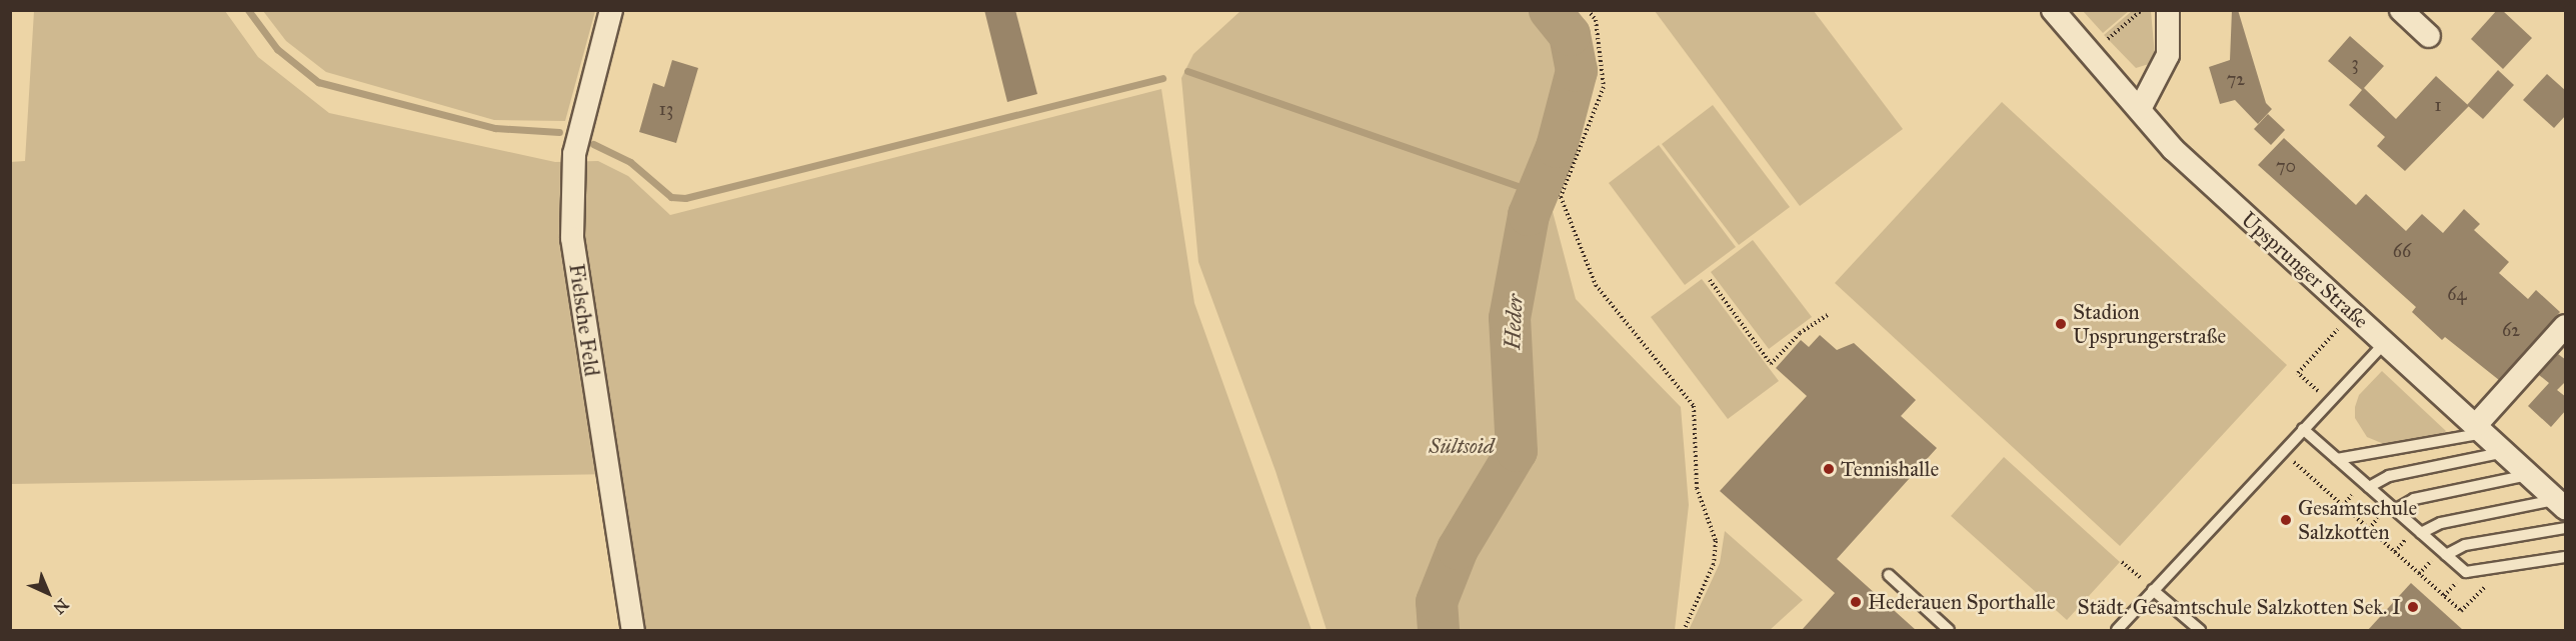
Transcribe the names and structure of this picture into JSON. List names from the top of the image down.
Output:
{
  "streets": {
    "street": ["Upsprunger Straße", "Fielsche Feld"]
  },
  "water": ["Heder"],
  "parks": ["Sültsoid"],
  "places": [
    "Stadion Upsprungerstraße",
    "Tennishalle",
    "Gesamtschule Salzkotten",
    "Hederauen Sporthalle",
    "Städt. Gesamtschule Salzkotten Sek. I"
  ],
  "house_numbers": [
    "3",
    "72",
    "1",
    "13",
    "70",
    "66",
    "64",
    "62"
  ],
  "north": "bottom right"
}
